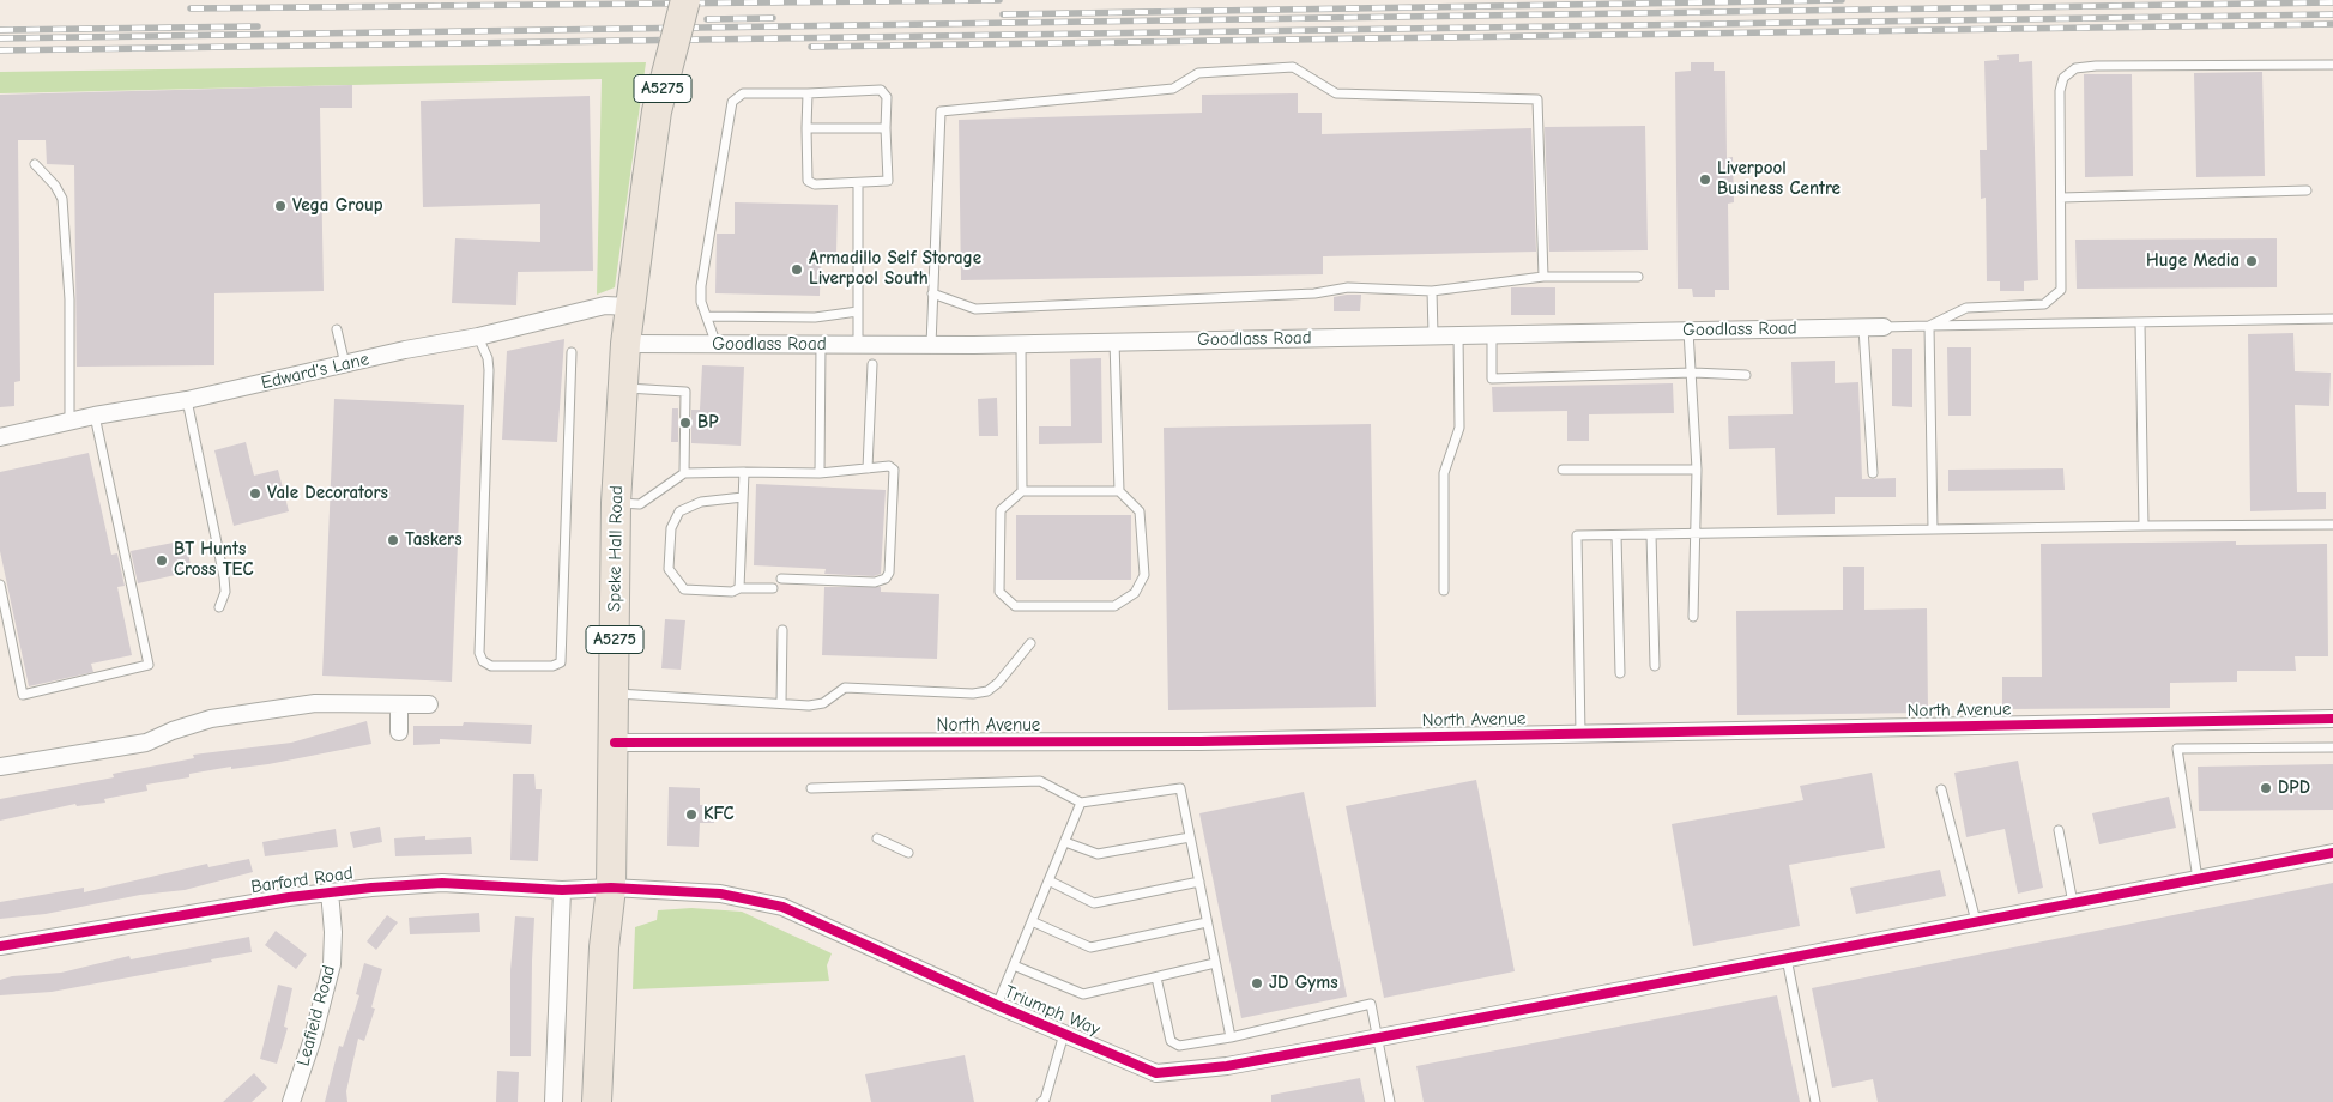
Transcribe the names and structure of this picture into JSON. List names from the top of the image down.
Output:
{
  "streets": {
    "highway": ["A5275", "Speke Hall Road"],
    "street": [
      "Goodlass Road",
      "Edward's Lane",
      "North Avenue",
      "Barford Road",
      "Triumph Way",
      "Leafield Road"
    ]
  },
  "crossings": [
    ["Goodlass Road", "Speke Hall Road"],
    ["Edward's Lane", "Speke Hall Road"],
    ["Speke Hall Road", "North Avenue"],
    ["Speke Hall Road", "Barford Road"],
    ["Speke Hall Road", "Triumph Way"],
    ["Barford Road", "Triumph Way"],
    ["Barford Road", "Leafield Road"]
  ],
  "places": [
    "Liverpool Business Centre",
    "Vega Group",
    "Huge Media",
    "Armadillo Self Storage Liverpool South",
    "BP",
    "Vale Decorators",
    "Taskers",
    "BT Hunts Cross TEC",
    "DPD",
    "KFC",
    "JD Gyms"
  ]
}
